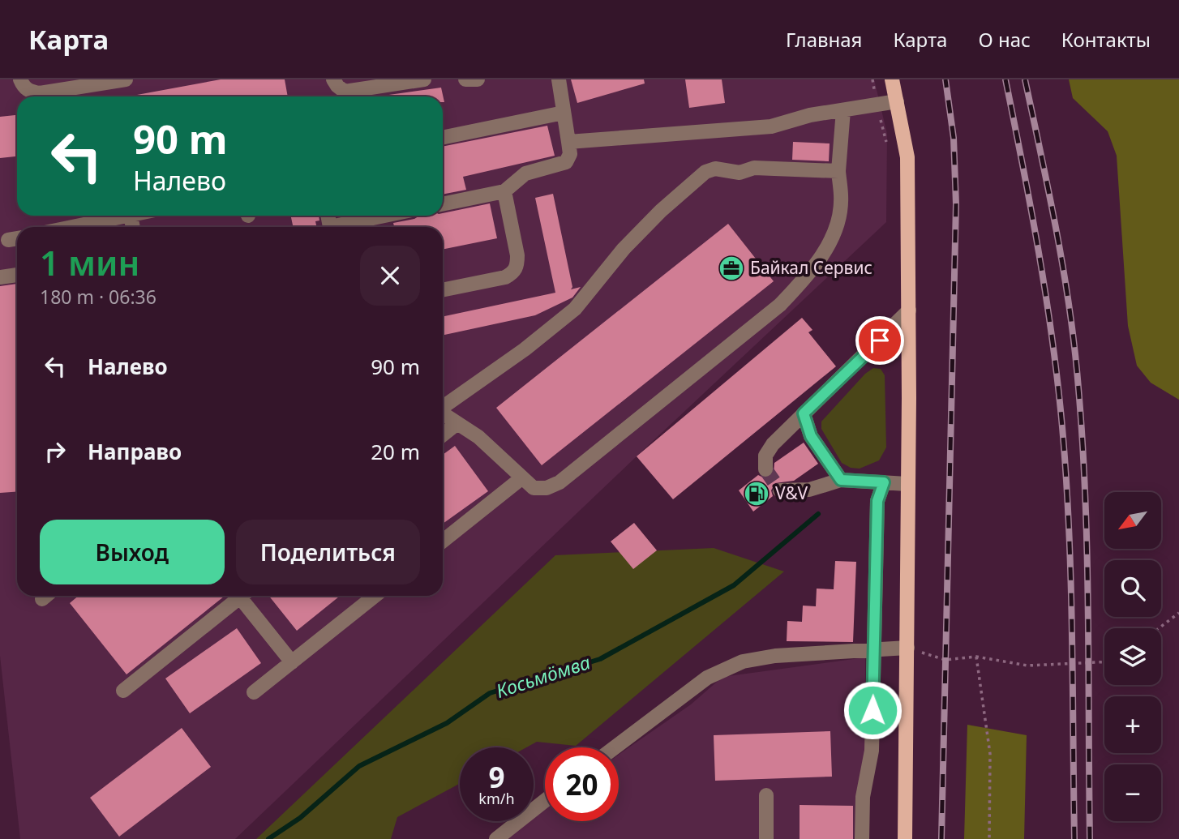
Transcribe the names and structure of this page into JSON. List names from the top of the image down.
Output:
{
  "water": ["Косьмӧмва"],
  "places": {
    "office": ["Байкал Сервис"],
    "fuel station": ["V&V"]
  },
  "north": "bottom left",
  "page": {
    "header": "Карта",
    "nav": [
      "Главная",
      "Карта",
      "О нас",
      "Контакты"
    ],
    "turn": ["90 m", "Налево"],
    "heading": ["1 мин", "180 m · 06:36"],
    "list": [
      {
        "name": "Налево",
        "value": "90 m"
      },
      {
        "name": "Направо",
        "value": "20 m"
      }
    ],
    "map_buttons": ["+", "−"],
    "buttons": ["Выход", "Поделиться"],
    "speed": "9 km/h",
    "limit": "20"
  }
}
